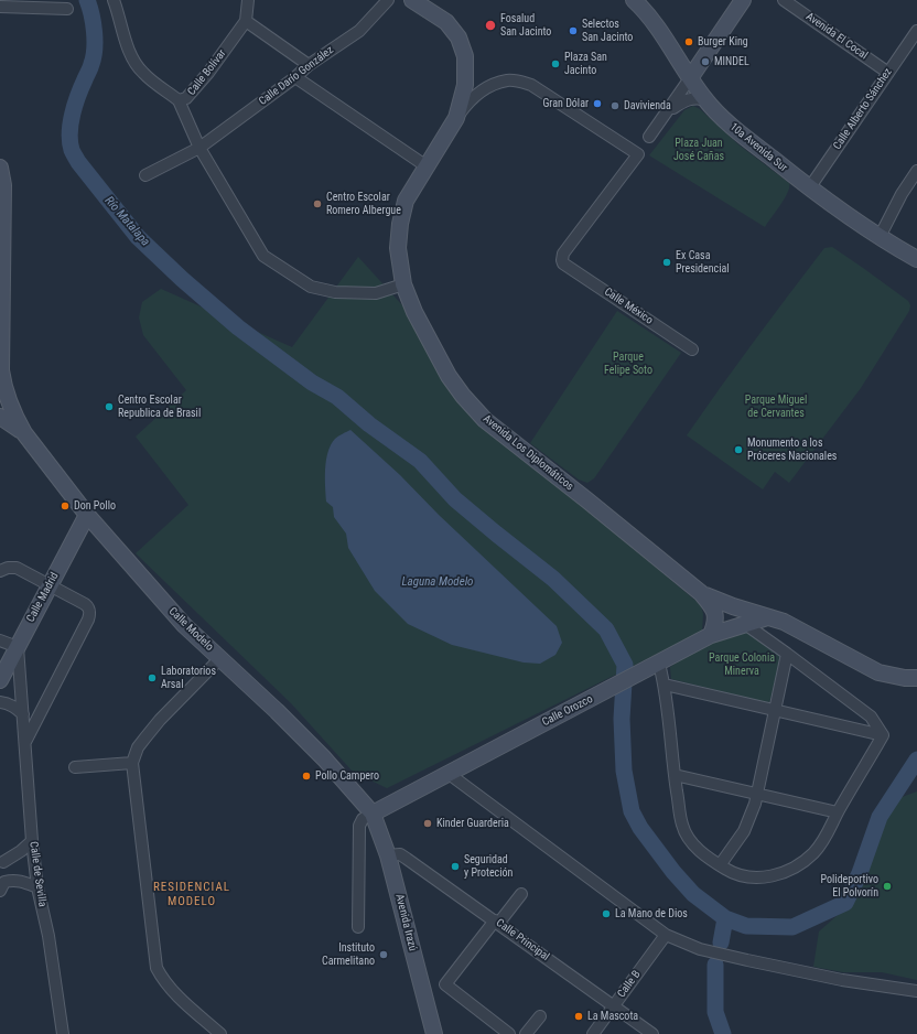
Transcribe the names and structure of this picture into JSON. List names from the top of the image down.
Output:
{
  "streets": {
    "street": [
      "Avenida El Cocal",
      "Calle Bolívar",
      "Calle Darío González",
      "Calle Alberto Sánchez",
      "10a Avenida Sur",
      "Calle México",
      "Avenida Los Diplomáticos",
      "Calle Madrid",
      "Calle Modelo",
      "Calle Orozco",
      "Calle de Sevilla",
      "Avenida Irazú",
      "Calle Principal",
      "Calle B"
    ]
  },
  "crossings": [
    ["Avenida El Cocal", "Calle Alberto Sánchez"],
    ["Calle Alberto Sánchez", "10a Avenida Sur"],
    ["Calle México", "Avenida Los Diplomáticos"],
    ["Avenida Los Diplomáticos", "Calle Orozco"],
    ["Calle Madrid", "Calle Modelo"],
    ["Calle Madrid", "Calle de Sevilla"],
    ["Calle Modelo", "Calle Orozco"],
    ["Calle Modelo", "Avenida Irazú"],
    ["Calle Orozco", "Avenida Irazú"],
    ["Avenida Irazú", "Calle Principal"],
    ["Calle Principal", "Calle B"]
  ],
  "districts": ["RESIDENCIAL MODELO"],
  "water": ["Río Matalapa", "Laguna Modelo"],
  "parks": [
    "Plaza Juan José Cañas",
    "Parque Felipe Soto",
    "Parque Miguel de Cervantes",
    "Parque Colonia Minerva"
  ],
  "places": [
    "Fosalud San Jacinto",
    "Selectos San Jacinto",
    "Burger King",
    "MINDEL",
    "Plaza San Jacinto",
    "Gran Dólar",
    "Davivienda",
    "Centro Escolar Romero Albergue",
    "Ex Casa Presidencial",
    "Centro Escolar Republica de Brasil",
    "Monumento a los Próceres Nacionales",
    "Don Pollo",
    "Laboratorios Arsal",
    "Pollo Campero",
    "Kinder Guarderia",
    "Seguridad y Proteción",
    "Polideportivo El Polvorín",
    "La Mano de Dios",
    "Instituto Carmelitano",
    "La Mascota"
  ]
}
